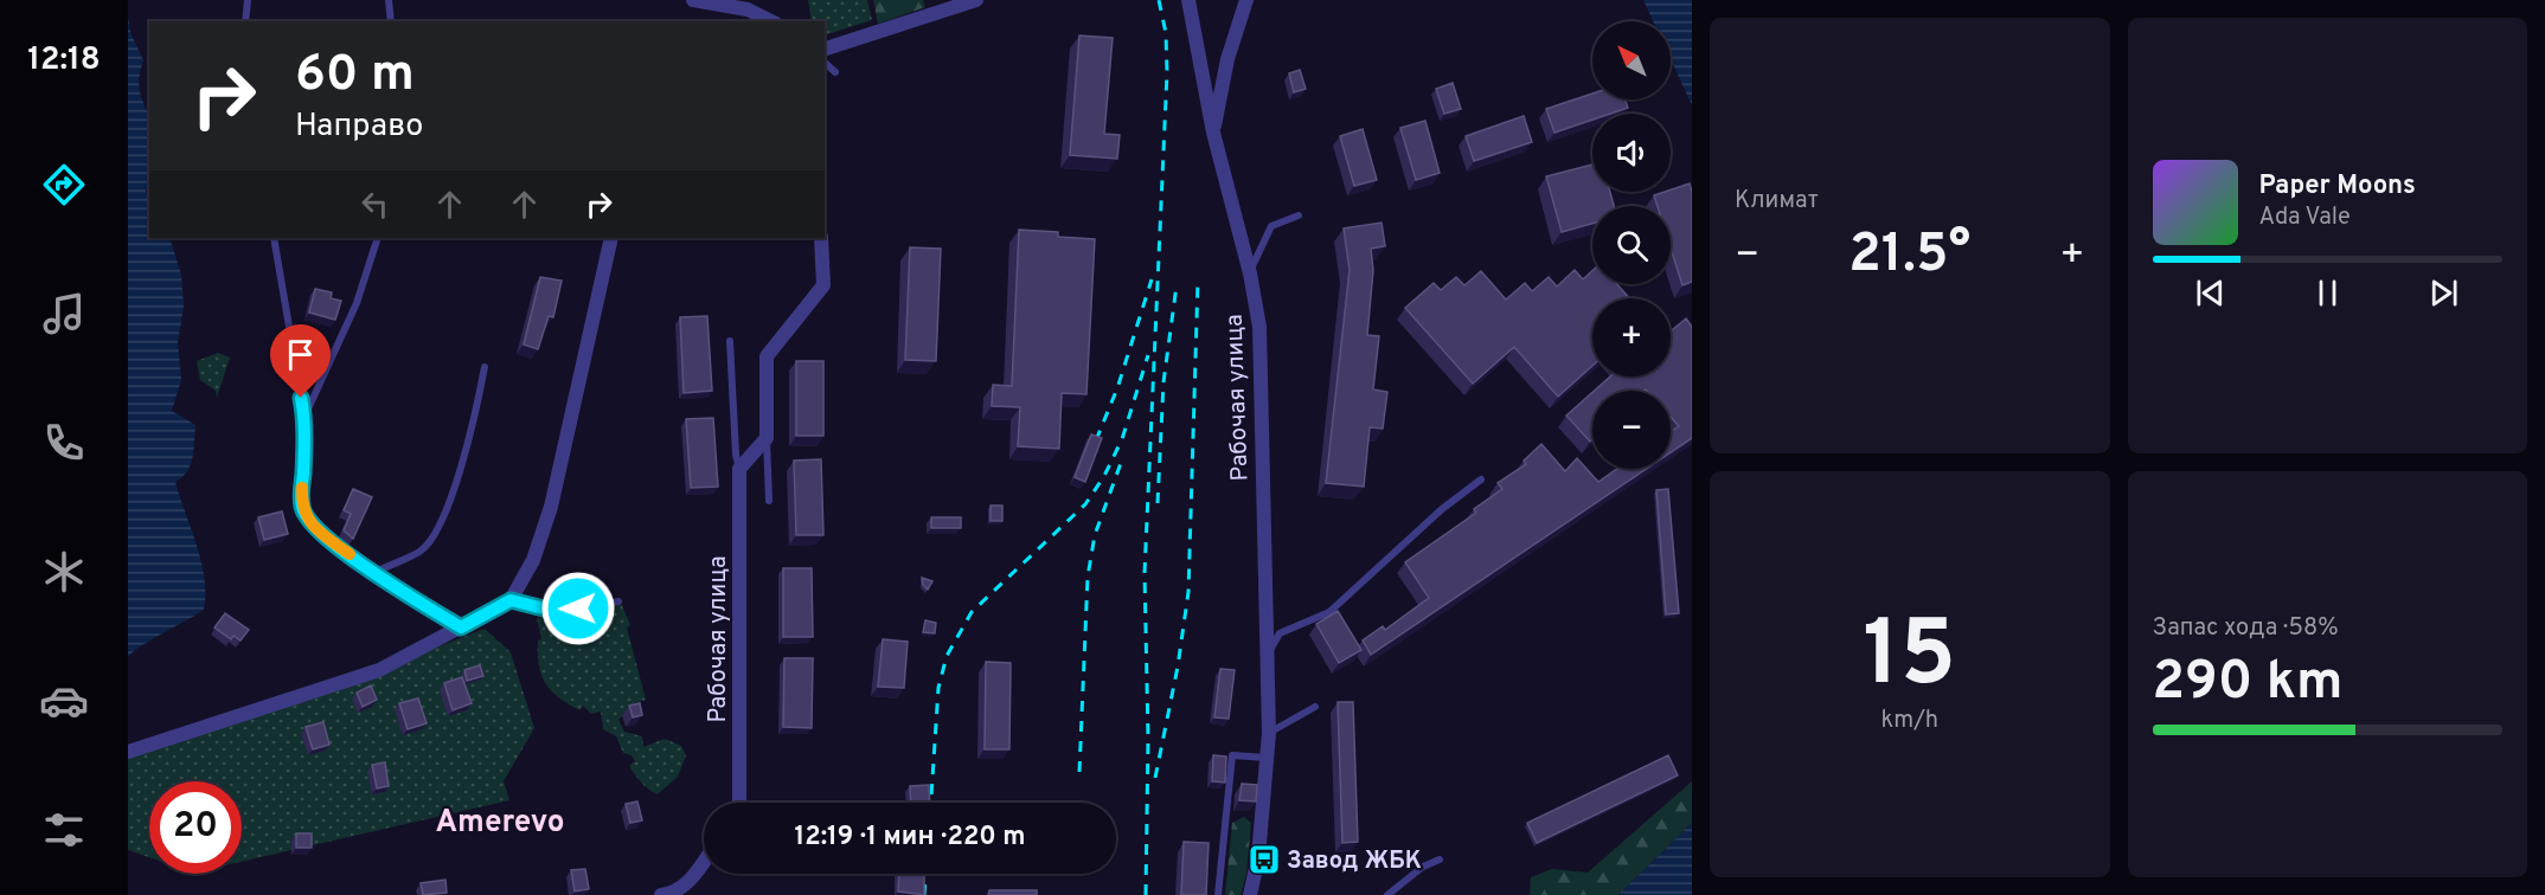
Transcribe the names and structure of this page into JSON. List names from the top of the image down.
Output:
{
  "streets": {
    "street": ["Рабочая улица"]
  },
  "districts": ["Amerevo"],
  "places": {
    "bus stop": ["Завод ЖБК"]
  },
  "north": "top left",
  "page": {
    "tabs": "12:18",
    "tile": [
      "Климат",
      ["15", "km/h"],
      ["Запас хода · 58%", "290 km"]
    ],
    "map_buttons": ["+", "−"],
    "turn": ["60 m", "Направо"],
    "song": ["Paper Moons", "Ada Vale"],
    "heat": ["−", "21.5°", "+"],
    "limit": "20",
    "trip": "12:19 · 1 мин · 220 m"
  }
}
